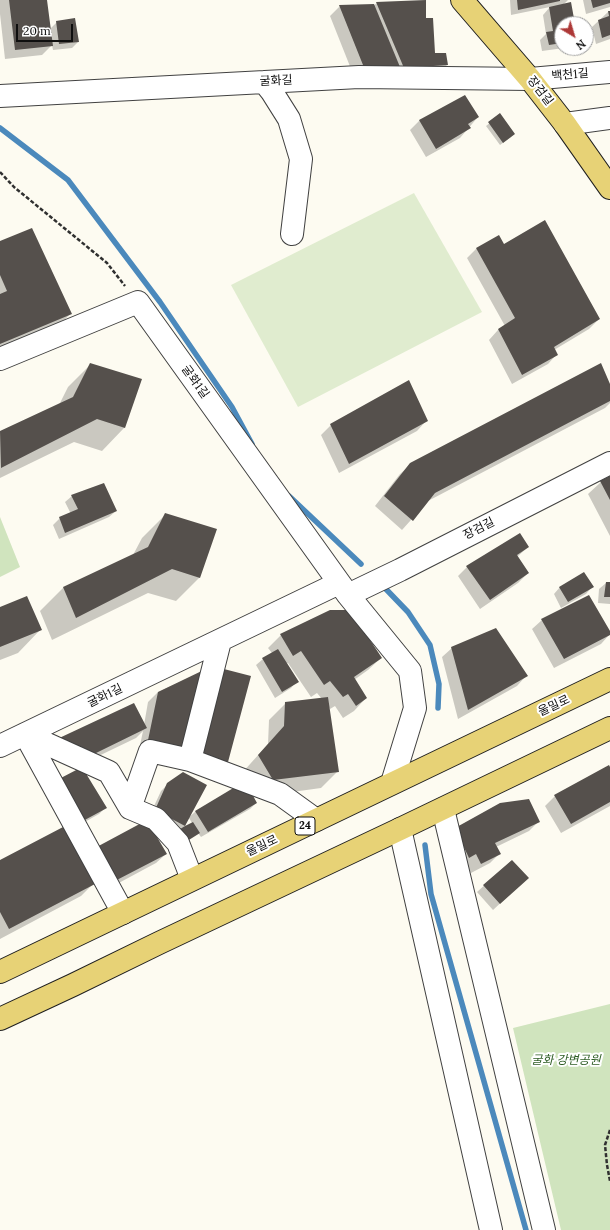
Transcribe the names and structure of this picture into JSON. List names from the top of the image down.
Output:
{
  "streets": {
    "main road": ["장검길", "울밀로", "24"],
    "street": ["백천1길", "굴화길", "굴화1길"]
  },
  "crossings": [
    ["백천1길", "굴화길"],
    ["백천1길", "장검길"],
    ["굴화길", "장검길"],
    ["장검길", "굴화1길"],
    ["굴화1길", "울밀로"]
  ],
  "parks": ["굴화 강변공원"],
  "scale_bar": "20 m",
  "north": "bottom right"
}
